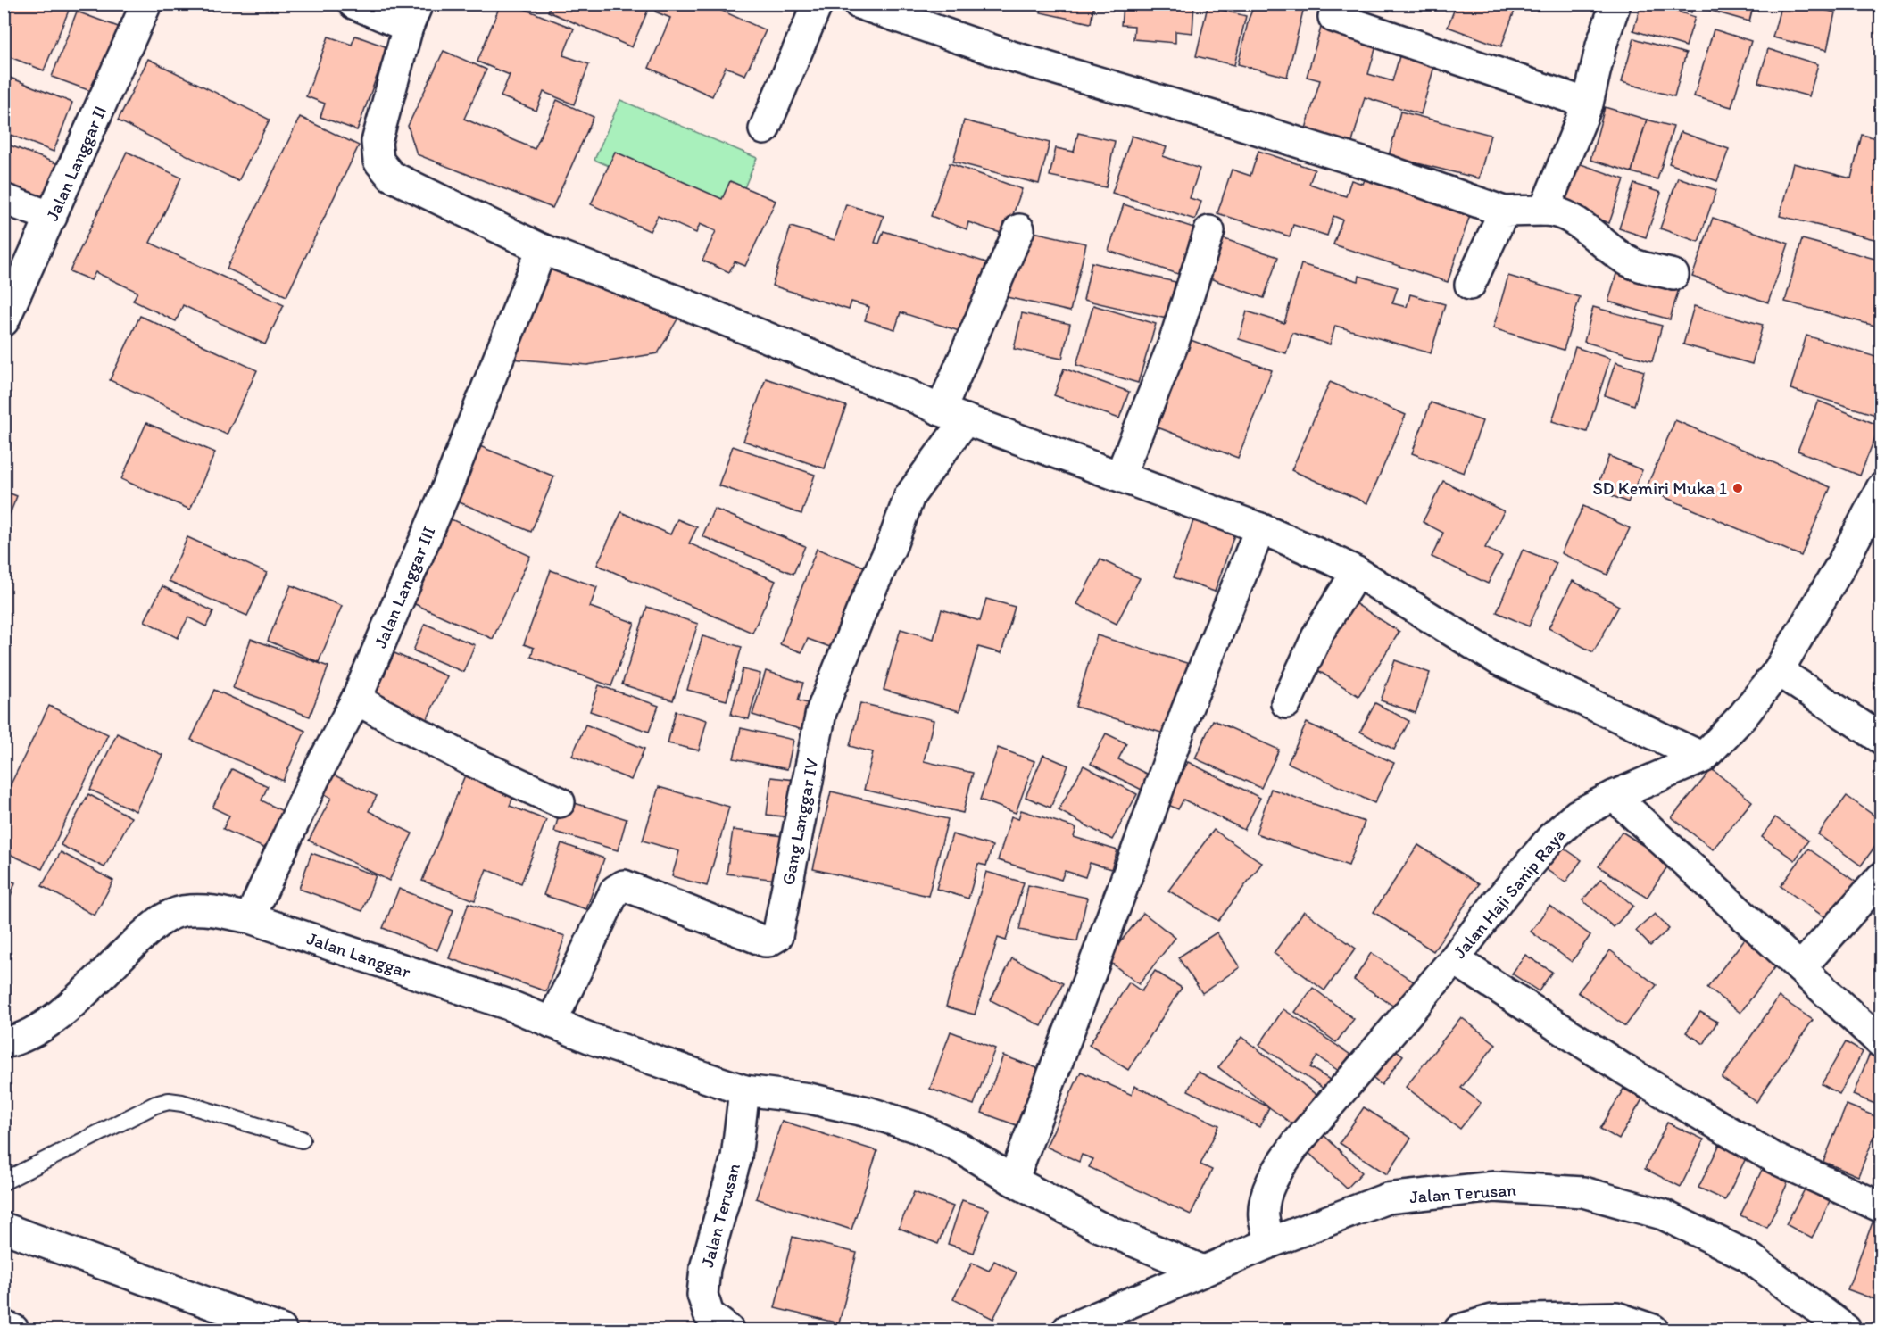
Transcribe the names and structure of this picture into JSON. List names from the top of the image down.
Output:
{
  "streets": {
    "main road": [
      "Jalan Langgar II",
      "Jalan Langgar III",
      "Gang Langgar IV",
      "Jalan Haji Sanip Raya",
      "Jalan Langgar",
      "Jalan Terusan"
    ]
  },
  "crossings": [
    ["Jalan Langgar III", "Jalan Langgar"],
    ["Gang Langgar IV", "Jalan Langgar"],
    ["Jalan Haji Sanip Raya", "Jalan Terusan"],
    ["Jalan Langgar", "Jalan Terusan"]
  ],
  "places": ["SD Kemiri Muka 1"]
}
